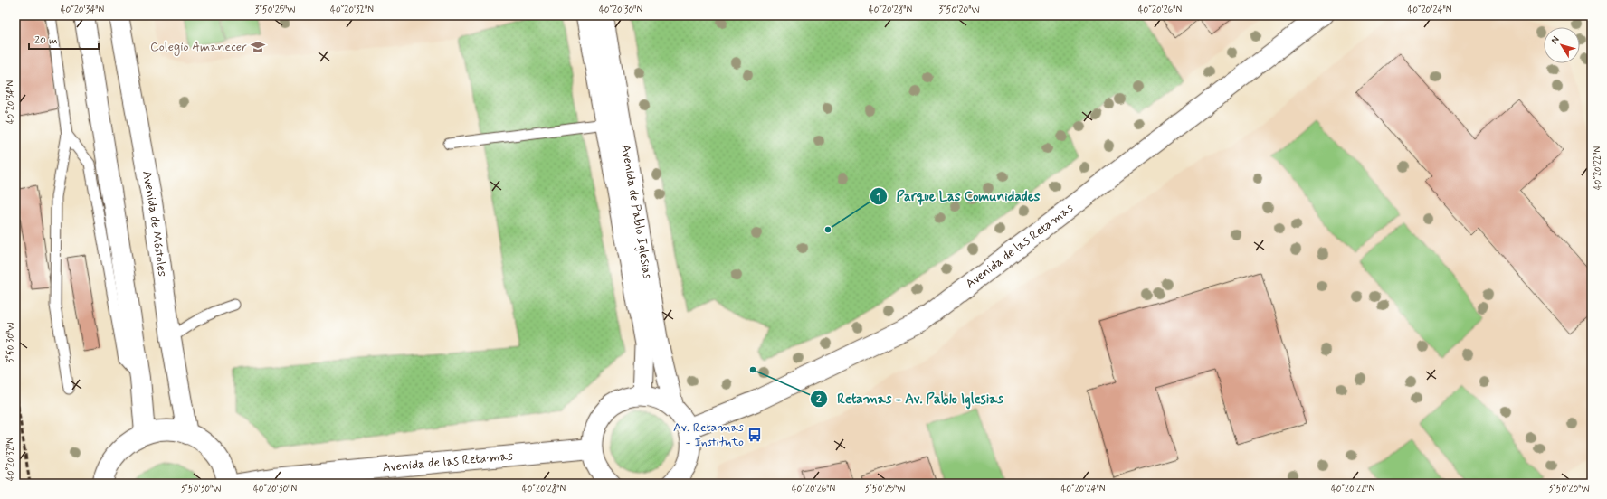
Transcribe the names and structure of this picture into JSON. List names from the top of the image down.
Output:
{
  "streets": {
    "street": ["Avenida de Pablo Iglesias", "Avenida de Móstoles", "Avenida de las Retamas"]
  },
  "places": {
    "school or university": ["Colegio Amanecer"],
    "other": ["Parque Las Comunidades", "Retamas - Av. Pablo Iglesias"],
    "bus stop": ["Av. Retamas - Instituto"]
  },
  "scale_bar": "20 m",
  "north": "top left",
  "coordinates": [
    "40°20'34\"N",
    "3°50'25\"W",
    "40°20'32\"N",
    "40°20'30\"N",
    "40°20'28\"N",
    "3°50'20\"W",
    "40°20'26\"N",
    "40°20'24\"N",
    "40°20'22\"N",
    "3°50'30\"W"
  ]
}
